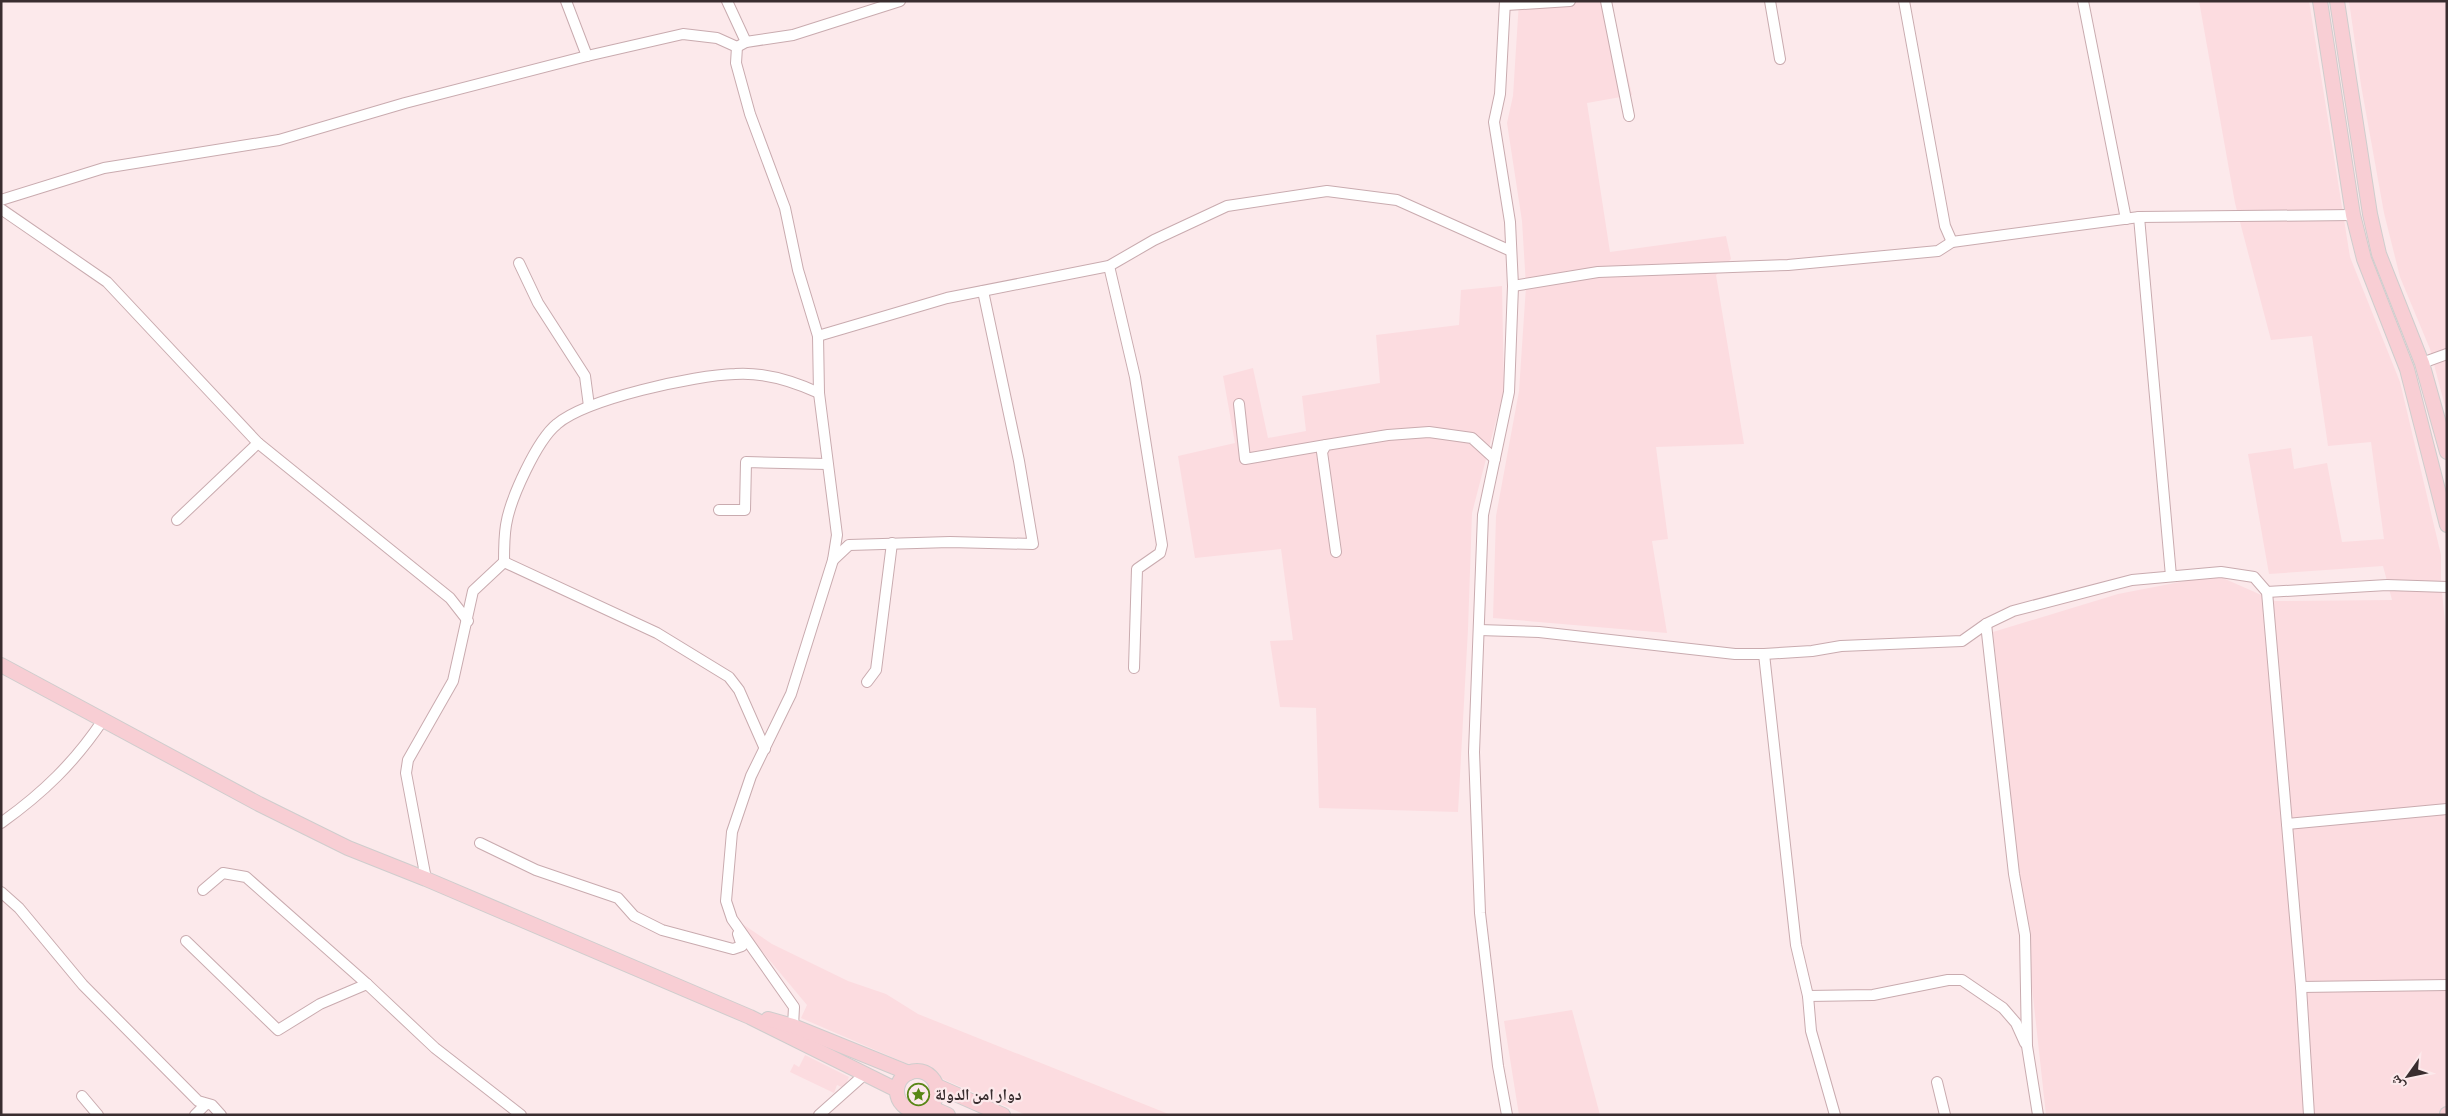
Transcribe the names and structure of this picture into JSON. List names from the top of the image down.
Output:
{
  "places": {
    "place": ["دوار امن الدولة"]
  },
  "north": "bottom left"
}
